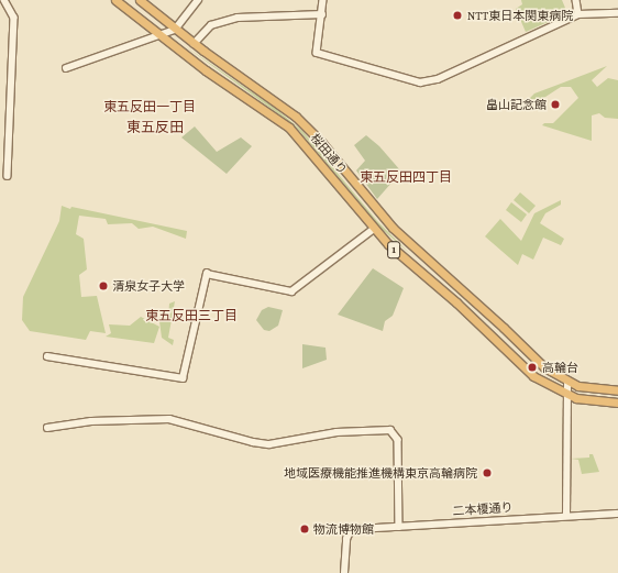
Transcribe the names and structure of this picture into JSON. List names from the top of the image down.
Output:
{
  "streets": {
    "highway": ["桜田通り", "1"],
    "street": ["二本榎通り"]
  },
  "districts": [
    "東五反田一丁目",
    "東五反田",
    "東五反田四丁目",
    "東五反田三丁目"
  ],
  "places": [
    "NTT東日本関東病院",
    "畠山記念館",
    "清泉女子大学",
    "高輪台",
    "地域医療機能推進機構東京高輪病院",
    "物流博物館"
  ]
}
